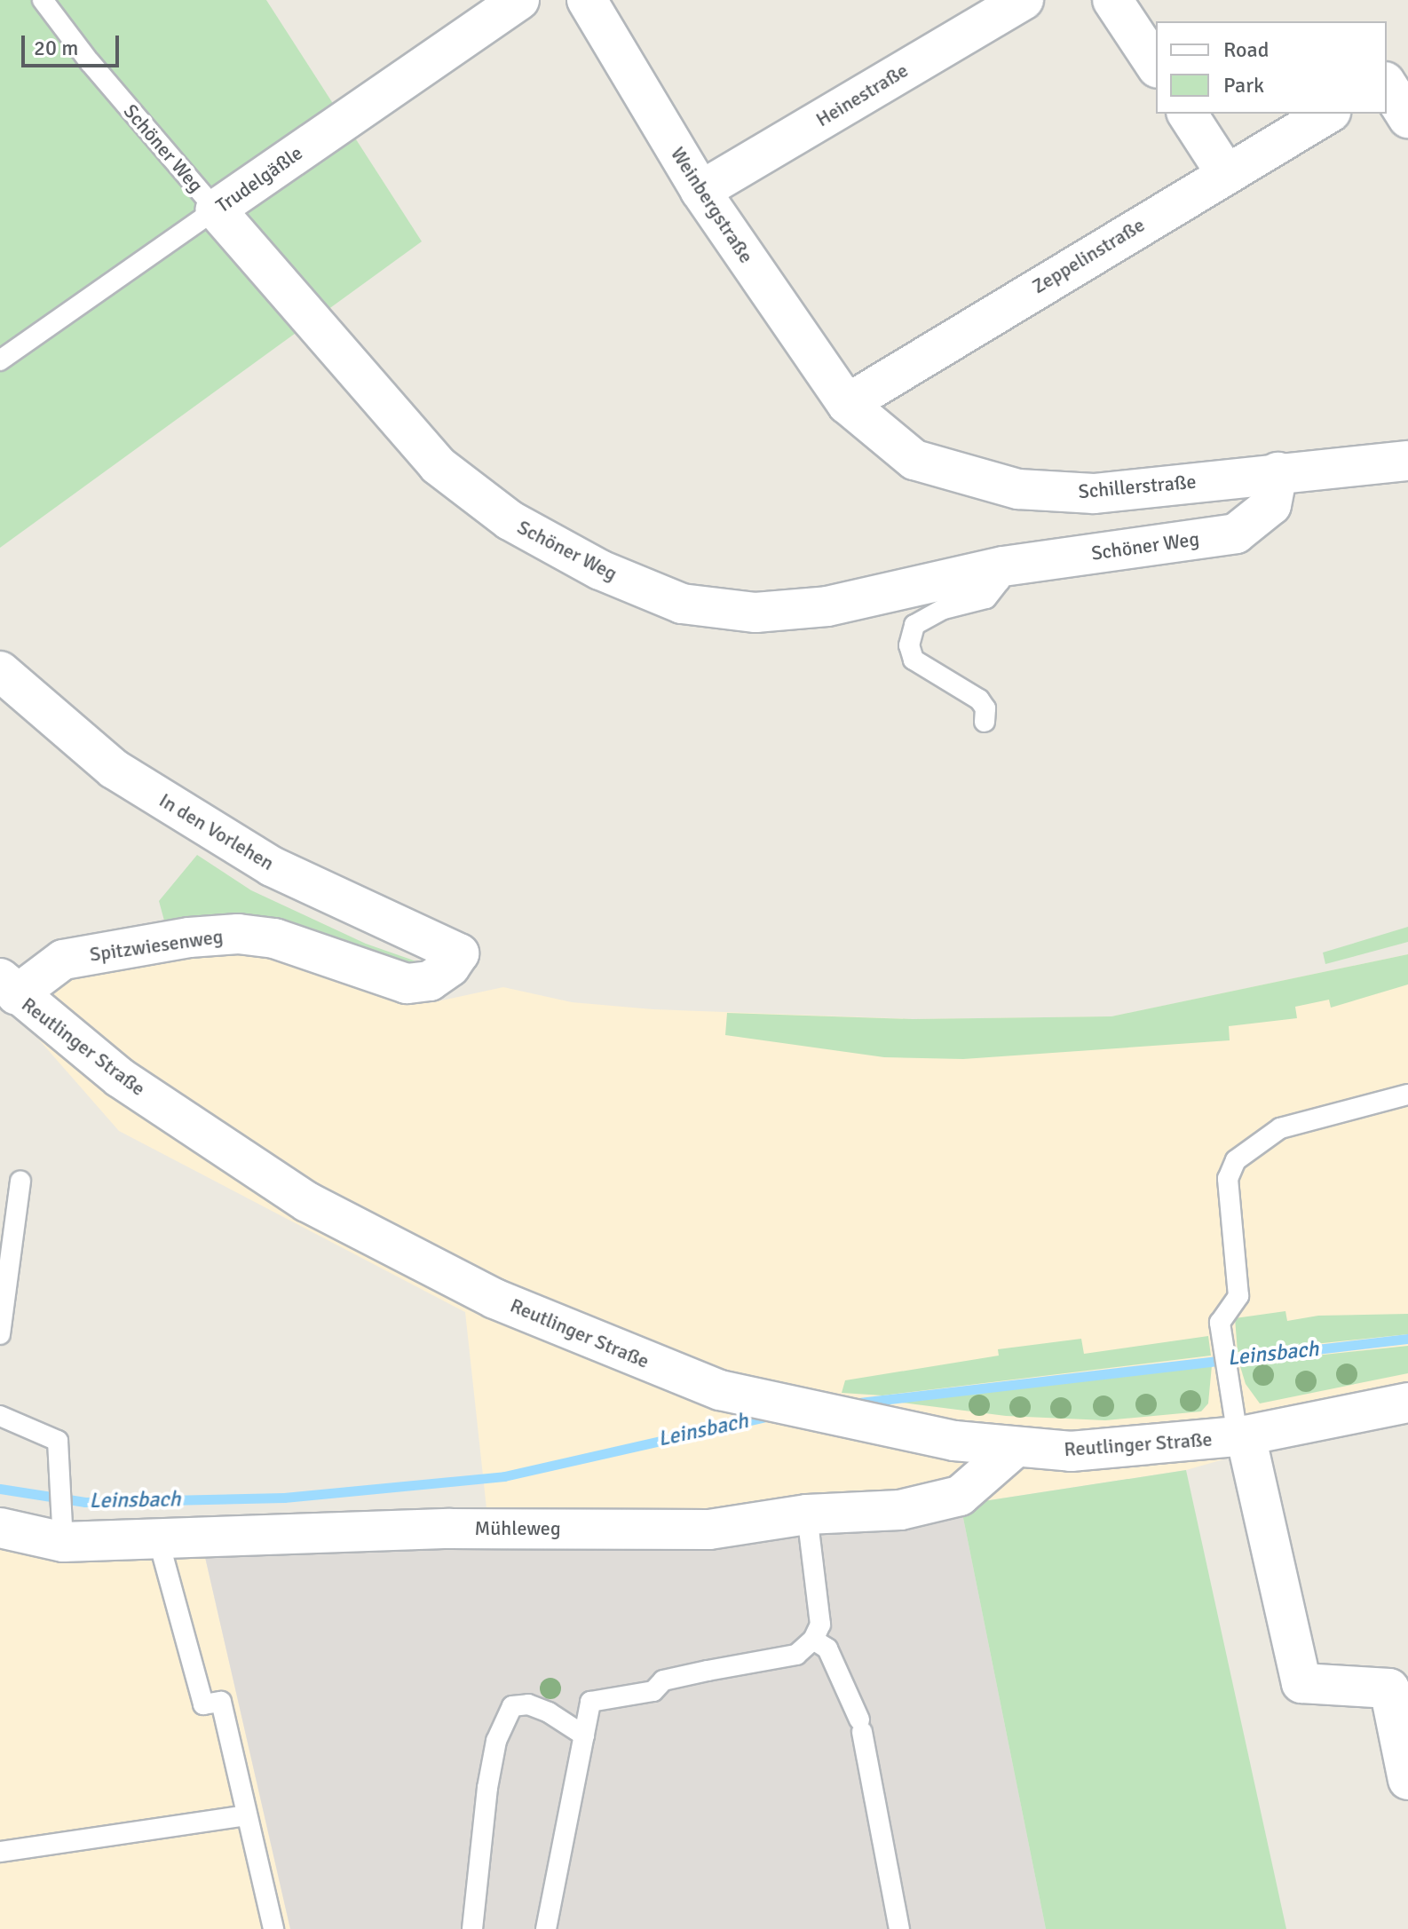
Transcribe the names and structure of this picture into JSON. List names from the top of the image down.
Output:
{
  "streets": {
    "street": [
      "Heinestraße",
      "Schöner Weg",
      "Trudelgäßle",
      "Weinbergstraße",
      "Zeppelinstraße",
      "Schillerstraße",
      "In den Vorlehen",
      "Spitzwiesenweg",
      "Reutlinger Straße",
      "Mühleweg"
    ]
  },
  "crossings": [
    ["Heinestraße", "Weinbergstraße"],
    ["Schöner Weg", "Trudelgäßle"],
    ["Schöner Weg", "Schillerstraße"],
    ["Weinbergstraße", "Zeppelinstraße"],
    ["Weinbergstraße", "Schillerstraße"],
    ["Zeppelinstraße", "Schillerstraße"],
    ["In den Vorlehen", "Spitzwiesenweg"],
    ["Spitzwiesenweg", "Reutlinger Straße"],
    ["Reutlinger Straße", "Mühleweg"]
  ],
  "water": ["Leinsbach"],
  "legend": ["Road", "Park"],
  "scale_bar": "20 m"
}
